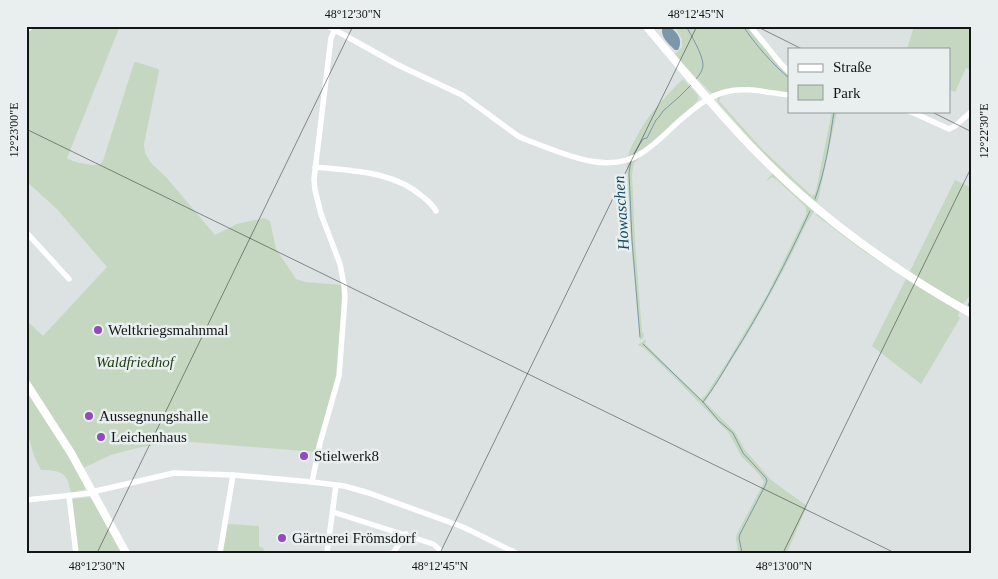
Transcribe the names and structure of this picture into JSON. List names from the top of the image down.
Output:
{
  "water": ["Howaschen"],
  "parks": ["Waldfriedhof"],
  "places": [
    "Weltkriegsmahnmal",
    "Aussegnungshalle",
    "Leichenhaus",
    "Stielwerk8",
    "Gärtnerei Frömsdorf"
  ],
  "legend": ["Straße", "Park"],
  "coordinates": [
    "48°12'30\"N",
    "48°12'45\"N",
    "12°23'00\"E",
    "12°22'30\"E",
    "48°13'00\"N"
  ]
}
